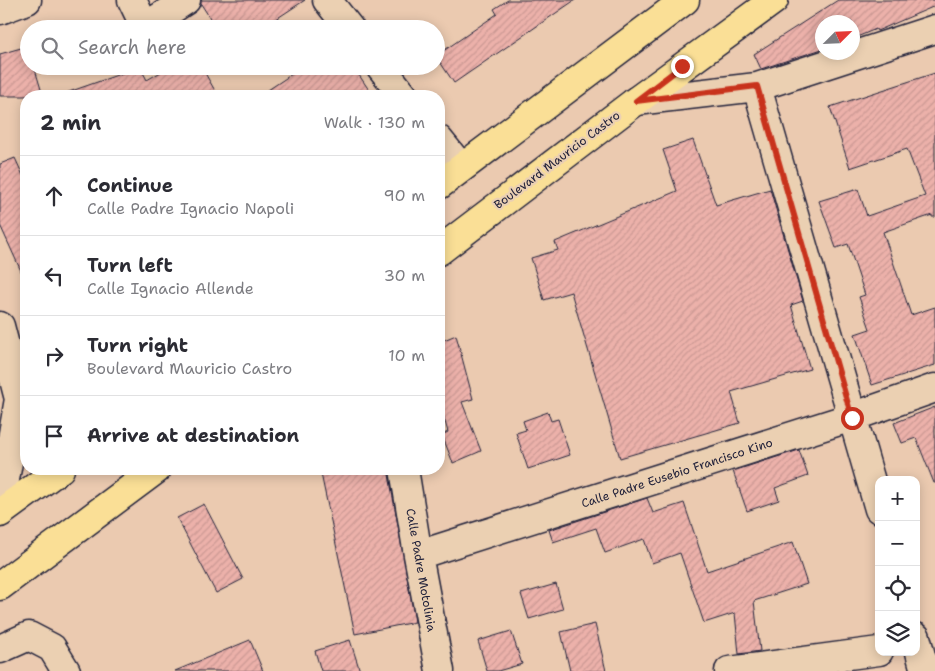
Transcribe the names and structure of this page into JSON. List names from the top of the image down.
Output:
{
  "streets": {
    "main road": ["Boulevard Mauricio Castro"],
    "street": ["Calle Padre Eusebio Francisco Kino", "Calle Padre Motolinia"]
  },
  "crossings": [
    ["Calle Padre Eusebio Francisco Kino", "Calle Padre Motolinia"]
  ],
  "north": "top right",
  "page": {
    "search": "Search here",
    "heading": ["2 min", "Walk · 130 m"],
    "list": [
      ["Continue", "Calle Padre Ignacio Napoli", "90 m"],
      ["Turn left", "Calle Ignacio Allende", "30 m"],
      ["Turn right", "Boulevard Mauricio Castro", "10 m"],
      "Arrive at destination"
    ],
    "map_buttons": ["+", "−"]
  }
}
